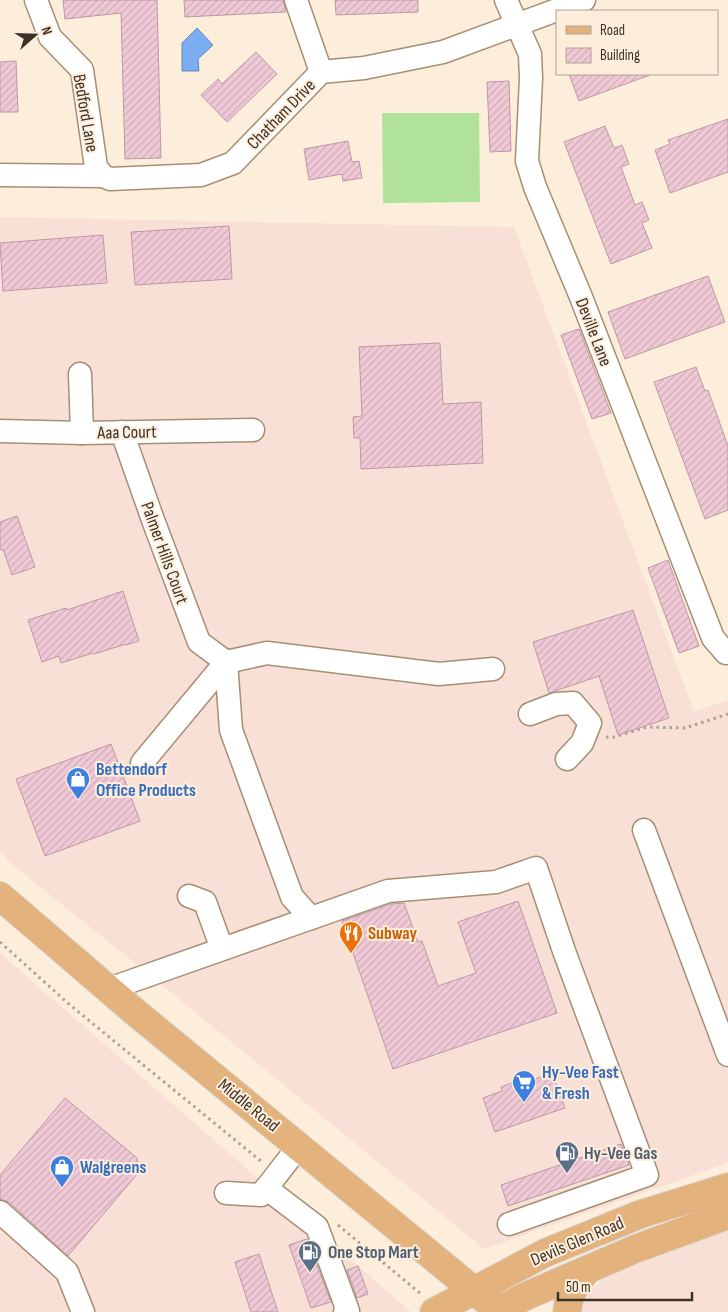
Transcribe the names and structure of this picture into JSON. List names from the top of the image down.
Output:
{
  "streets": {
    "main road": ["Middle Road", "Devils Glen Road"],
    "street": [
      "Bedford Lane",
      "Chatham Drive",
      "Deville Lane",
      "Aaa Court",
      "Palmer Hills Court"
    ]
  },
  "crossings": [
    ["Bedford Lane", "Chatham Drive"],
    ["Chatham Drive", "Deville Lane"],
    ["Aaa Court", "Palmer Hills Court"],
    ["Middle Road", "Devils Glen Road"]
  ],
  "places": {
    "shop": ["Bettendorf Office Products", "Walgreens"],
    "restaurant": ["Subway"],
    "supermarket": ["Hy-Vee Fast & Fresh"],
    "fuel station": ["Hy-Vee Gas", "One Stop Mart"]
  },
  "legend": ["Road", "Building"],
  "scale_bar": "50 m",
  "north": "right"
}
